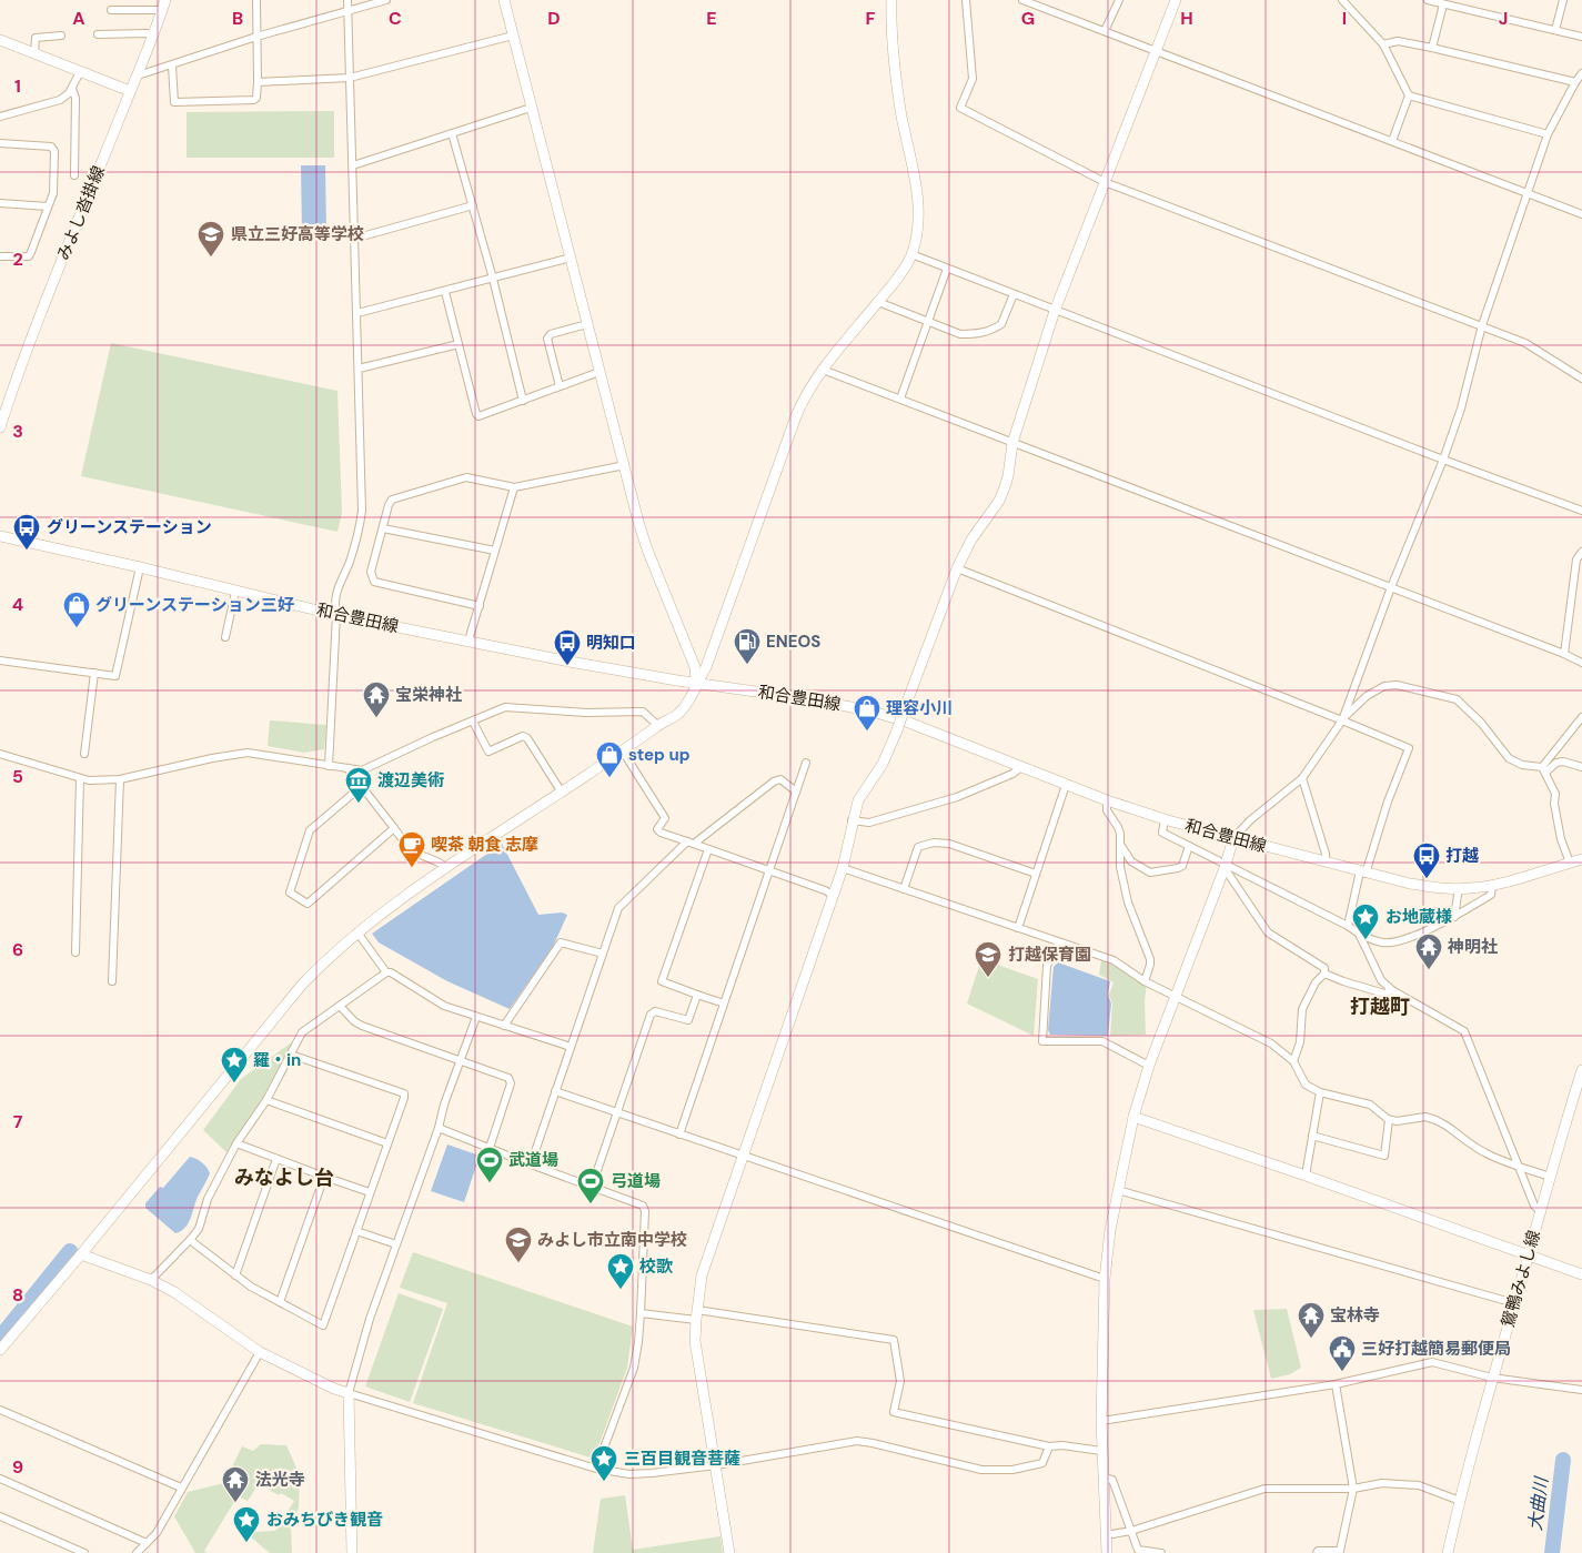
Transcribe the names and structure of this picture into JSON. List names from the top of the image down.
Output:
{
  "streets": {
    "street": ["みよし沓掛線", "和合豊田線", "鴛鴨みよし線"]
  },
  "districts": ["打越町", "みなよし台"],
  "water": ["大曲川"],
  "places": {
    "school or university": ["県立三好高等学校", "打越保育園", "みよし市立南中学校"],
    "bus stop": ["グリーンステーション", "明知口", "打越"],
    "shop": ["グリーンステーション三好", "理容小川", "step up"],
    "fuel station": ["ENEOS"],
    "temple": [
      "宝栄神社",
      "神明社",
      "宝林寺",
      "法光寺"
    ],
    "museum": ["渡辺美術"],
    "cafe": ["喫茶 朝食 志摩"],
    "place": [
      "お地蔵様",
      "羅・in",
      "校歌",
      "三百目観音菩薩",
      "おみちびき観音"
    ],
    "sports": ["武道場", "弓道場"],
    "public building": ["三好打越簡易郵便局"]
  },
  "grid": {
    "columns": [
      "A",
      "B",
      "C",
      "D",
      "E",
      "F",
      "G",
      "H",
      "I",
      "J"
    ],
    "rows": [
      "1",
      "2",
      "3",
      "4",
      "5",
      "6",
      "7",
      "8",
      "9"
    ]
  }
}
